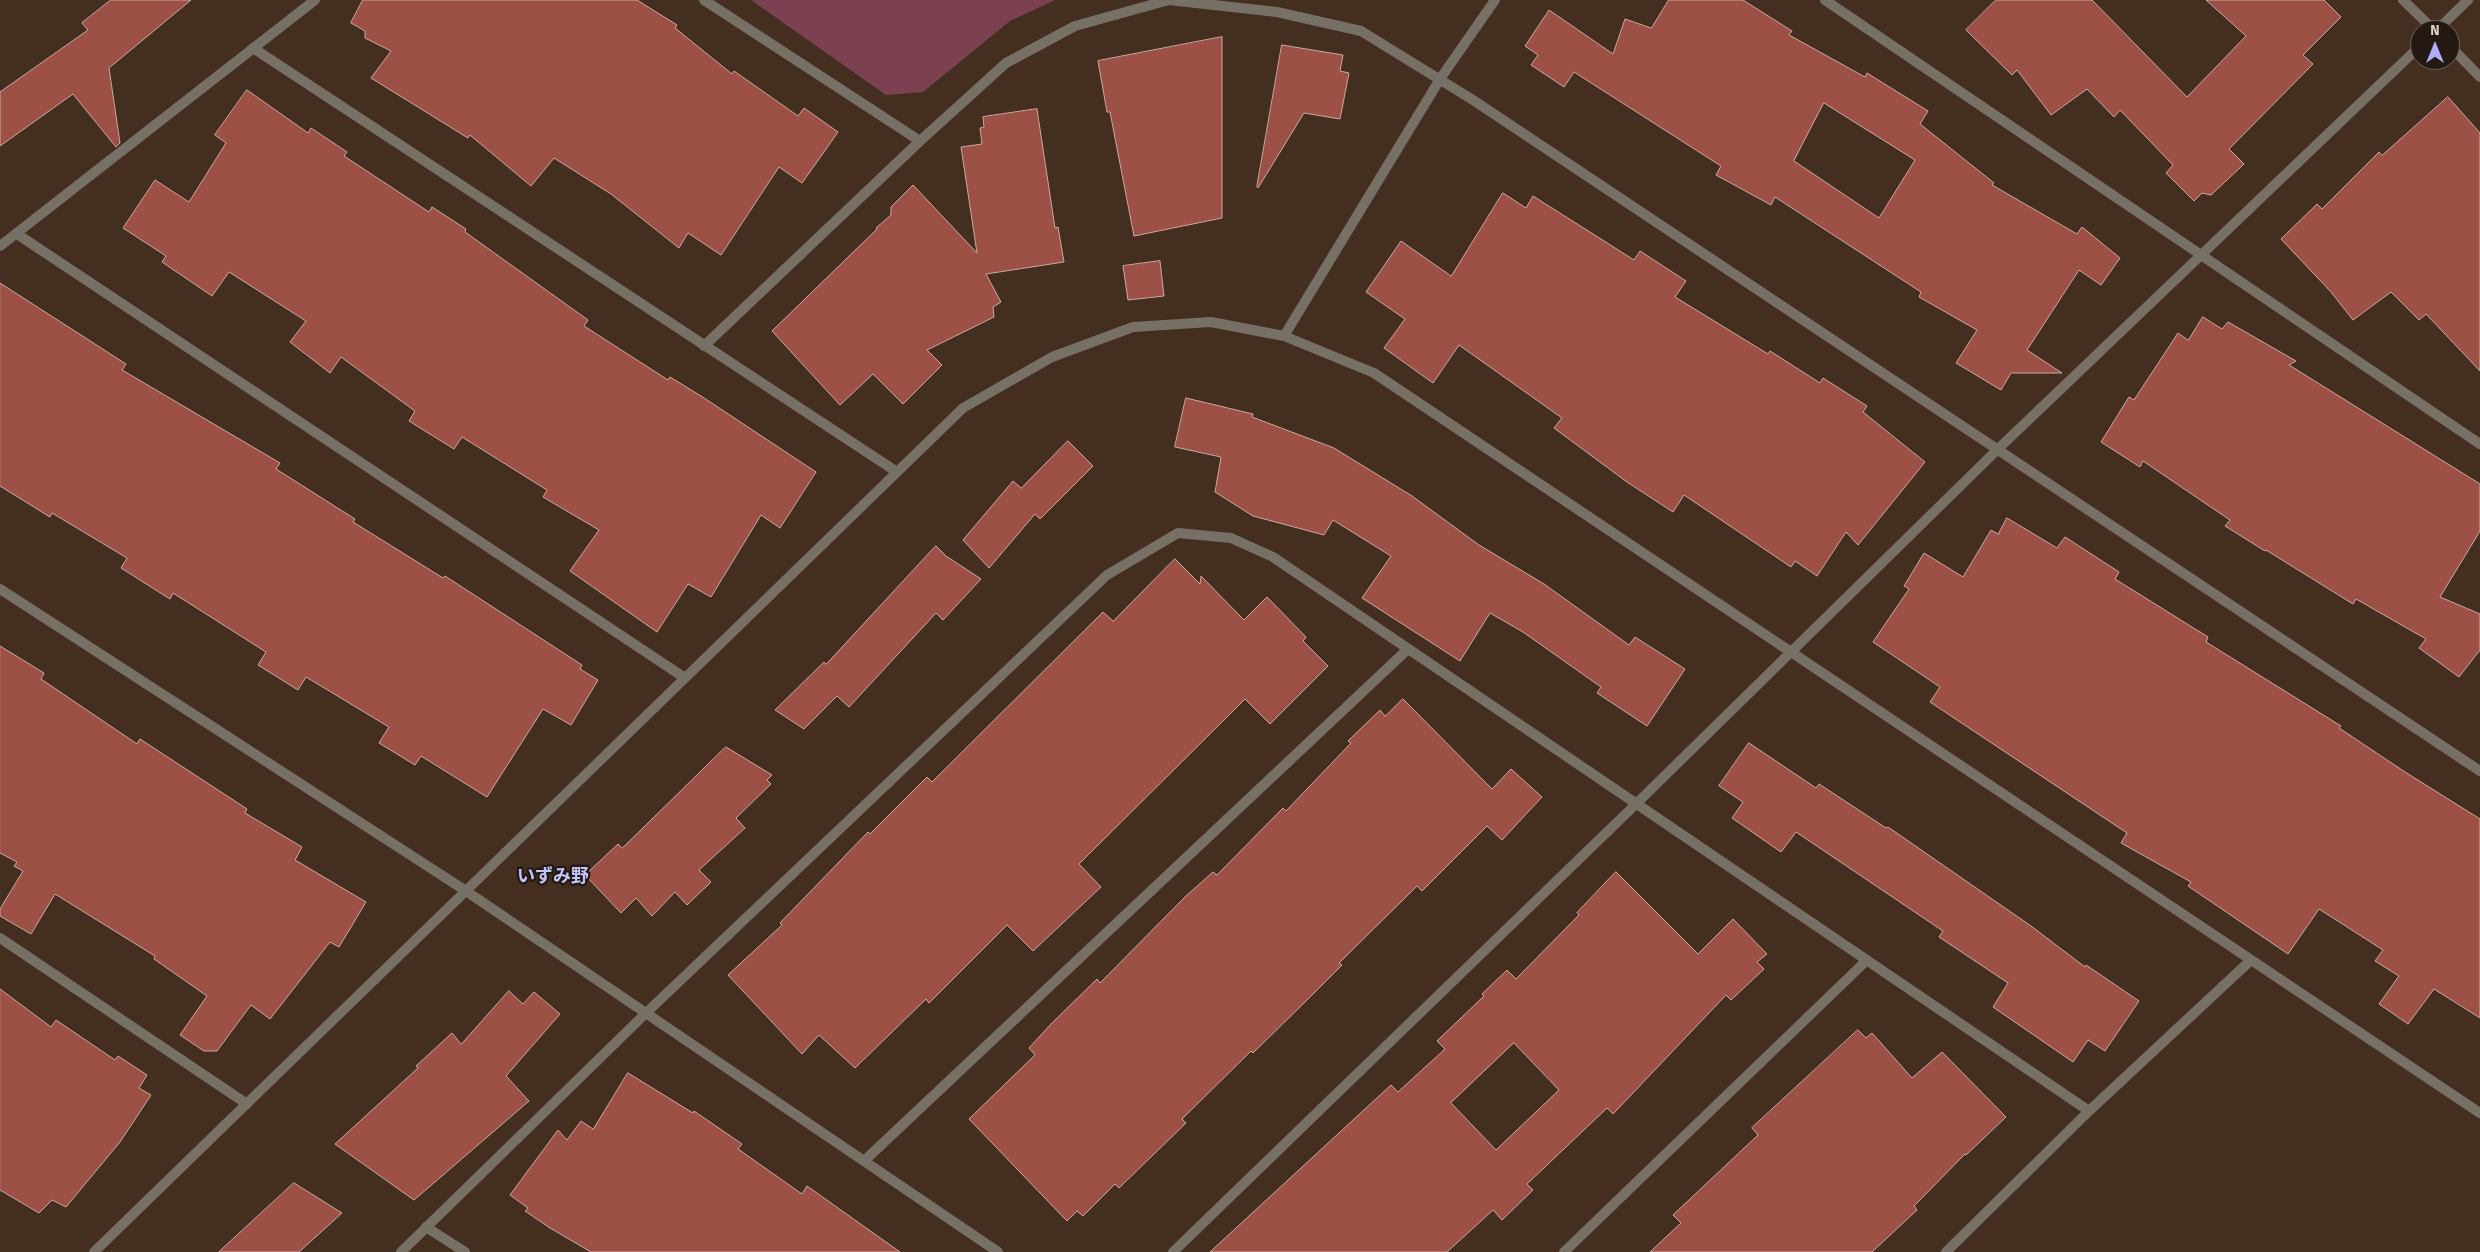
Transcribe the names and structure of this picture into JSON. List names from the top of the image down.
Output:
{
  "districts": ["いずみ野"],
  "north": "top"
}
